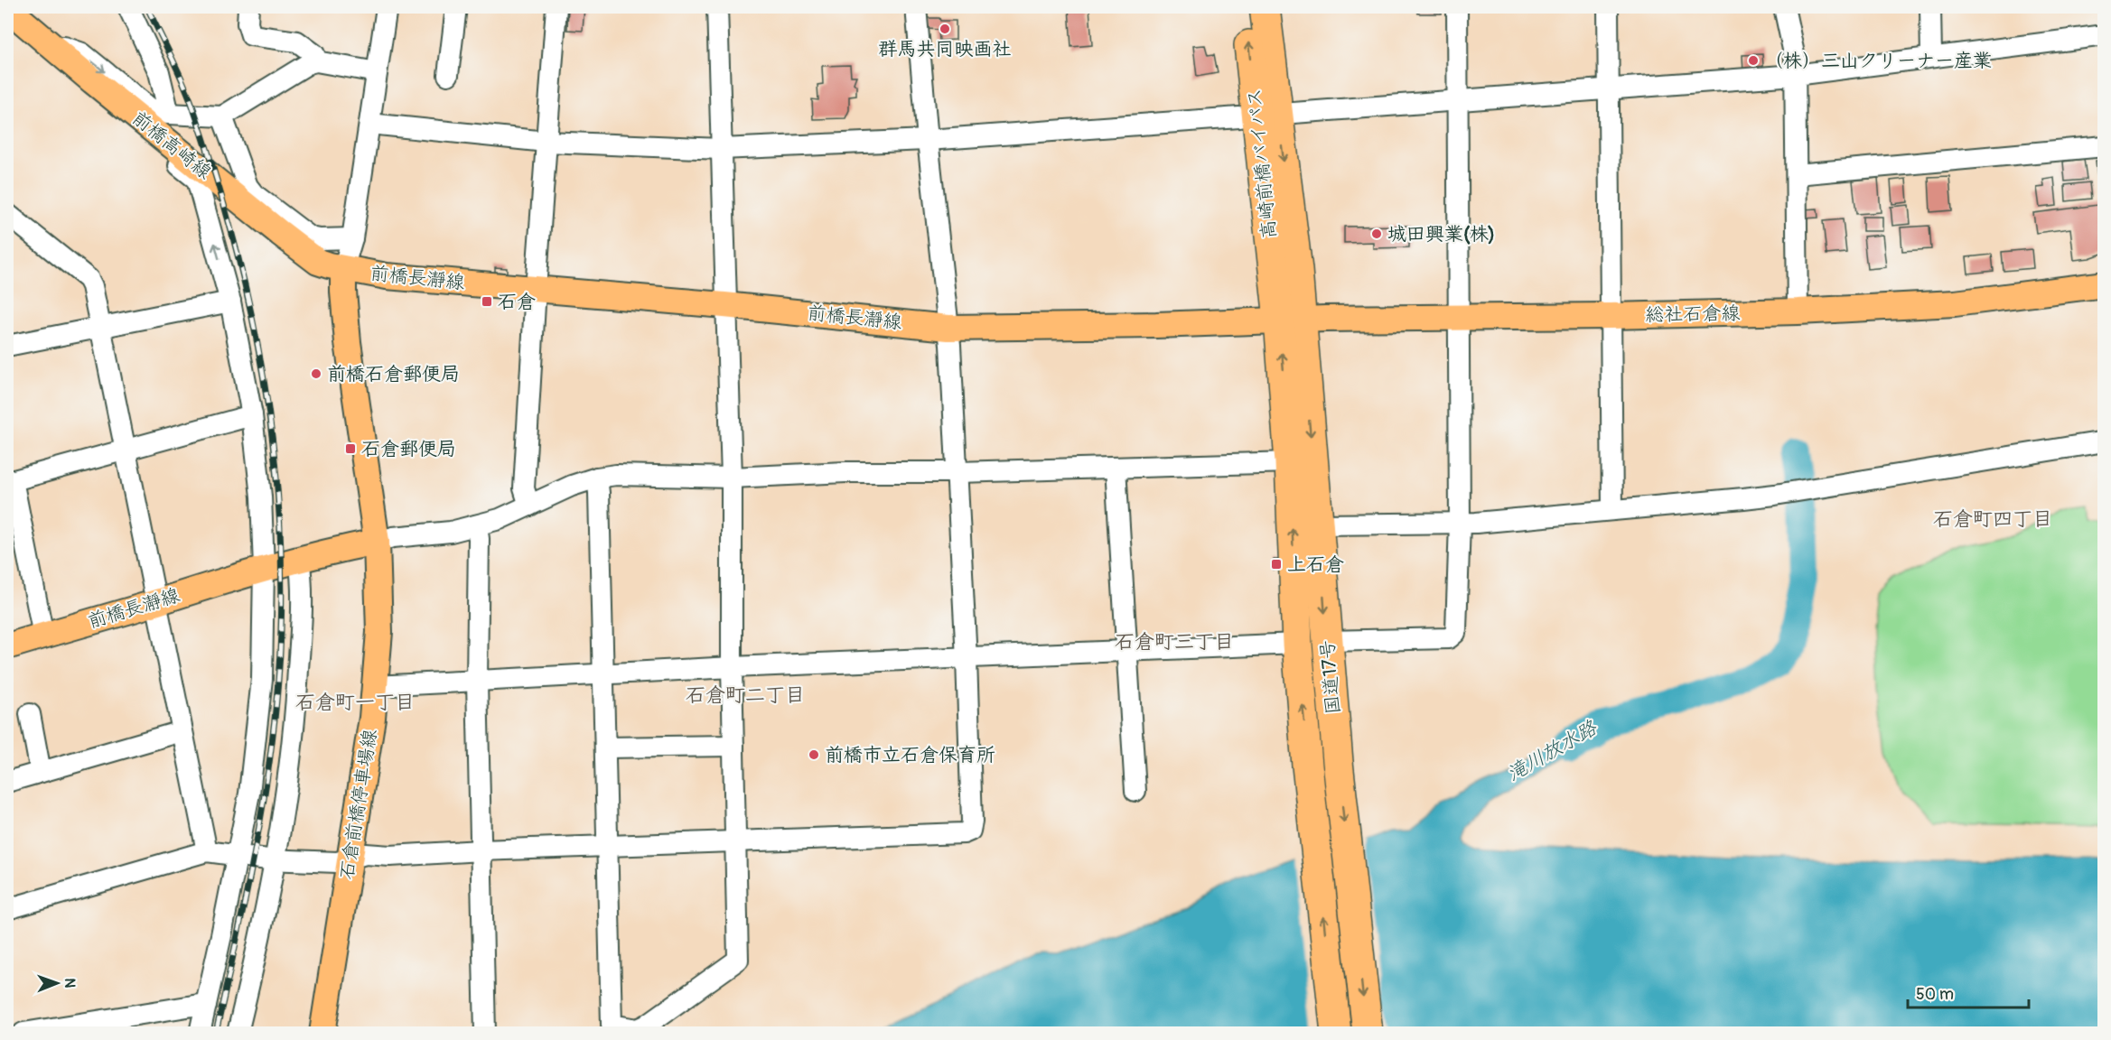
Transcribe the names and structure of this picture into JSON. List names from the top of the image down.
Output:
{
  "streets": {
    "highway": ["高崎前橋バイパス", "国道17号"],
    "main road": [
      "前橋高崎線",
      "前橋長瀞線",
      "総社石倉線",
      "石倉前橋停車場線"
    ]
  },
  "crossings": [
    ["前橋高崎線", "前橋長瀞線"],
    ["高崎前橋バイパス", "前橋長瀞線"],
    ["高崎前橋バイパス", "総社石倉線"],
    ["高崎前橋バイパス", "国道17号"],
    ["前橋長瀞線", "総社石倉線"],
    ["前橋長瀞線", "国道17号"],
    ["前橋長瀞線", "石倉前橋停車場線"],
    ["総社石倉線", "国道17号"]
  ],
  "districts": [
    "石倉町四丁目",
    "石倉町三丁目",
    "石倉町二丁目",
    "石倉町一丁目"
  ],
  "water": ["滝川放水路"],
  "places": {
    "other": [
      "群馬共同映画社",
      "（株）三山クリーナー産業",
      "城田興業(株)",
      "前橋石倉郵便局",
      "前橋市立石倉保育所"
    ],
    "transit": ["石倉", "石倉郵便局", "上石倉"]
  },
  "scale_bar": "50 m",
  "north": "right"
}
